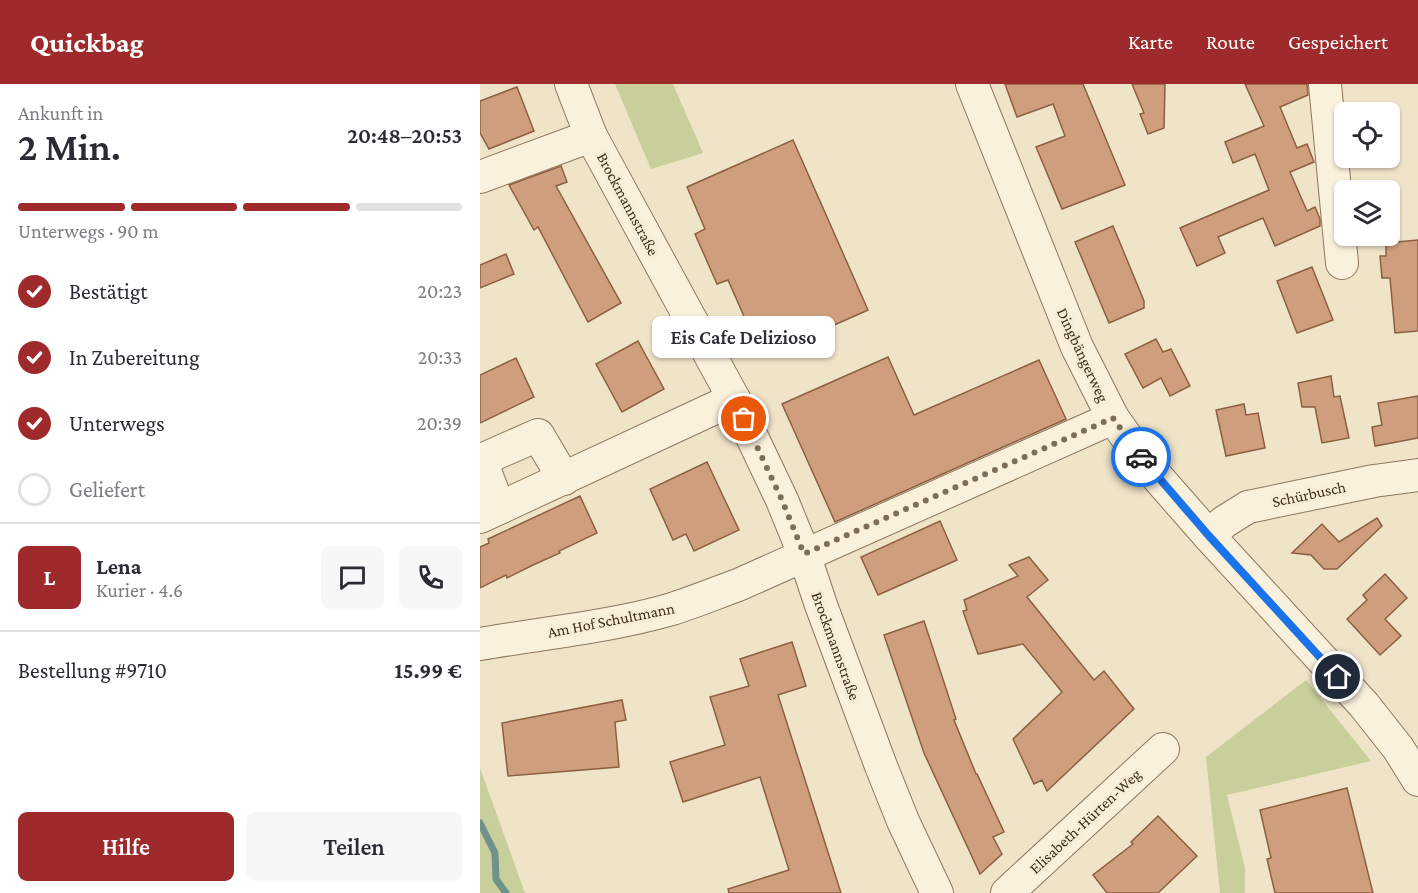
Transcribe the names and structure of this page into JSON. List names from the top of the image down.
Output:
{
  "streets": {
    "street": [
      "Brockmannstraße",
      "Dingbängerweg",
      "Schürbusch",
      "Am Hof Schultmann",
      "Elisabeth-Hürten-Weg"
    ]
  },
  "crossings": [
    ["Brockmannstraße", "Am Hof Schultmann"],
    ["Dingbängerweg", "Schürbusch"],
    ["Dingbängerweg", "Am Hof Schultmann"]
  ],
  "places": ["Eis Cafe Delizioso"],
  "page": {
    "header": "Quickbag",
    "nav": ["Karte", "Route", "Gespeichert"],
    "heading": ["2 Min.", "Ankunft in", "20:48–20:53"],
    "panel": [
      "Lena",
      "Kurier · 4.6",
      "Bestellung #9710",
      "15.99 €"
    ],
    "bar": "Unterwegs · 90 m",
    "list": [
      ["Bestätigt", "20:23"],
      ["In Zubereitung", "20:33"],
      ["Unterwegs", "20:39"],
      "Geliefert"
    ],
    "bubble": "Eis Cafe Delizioso",
    "round": "L",
    "buttons": ["Hilfe", "Teilen"]
  }
}
